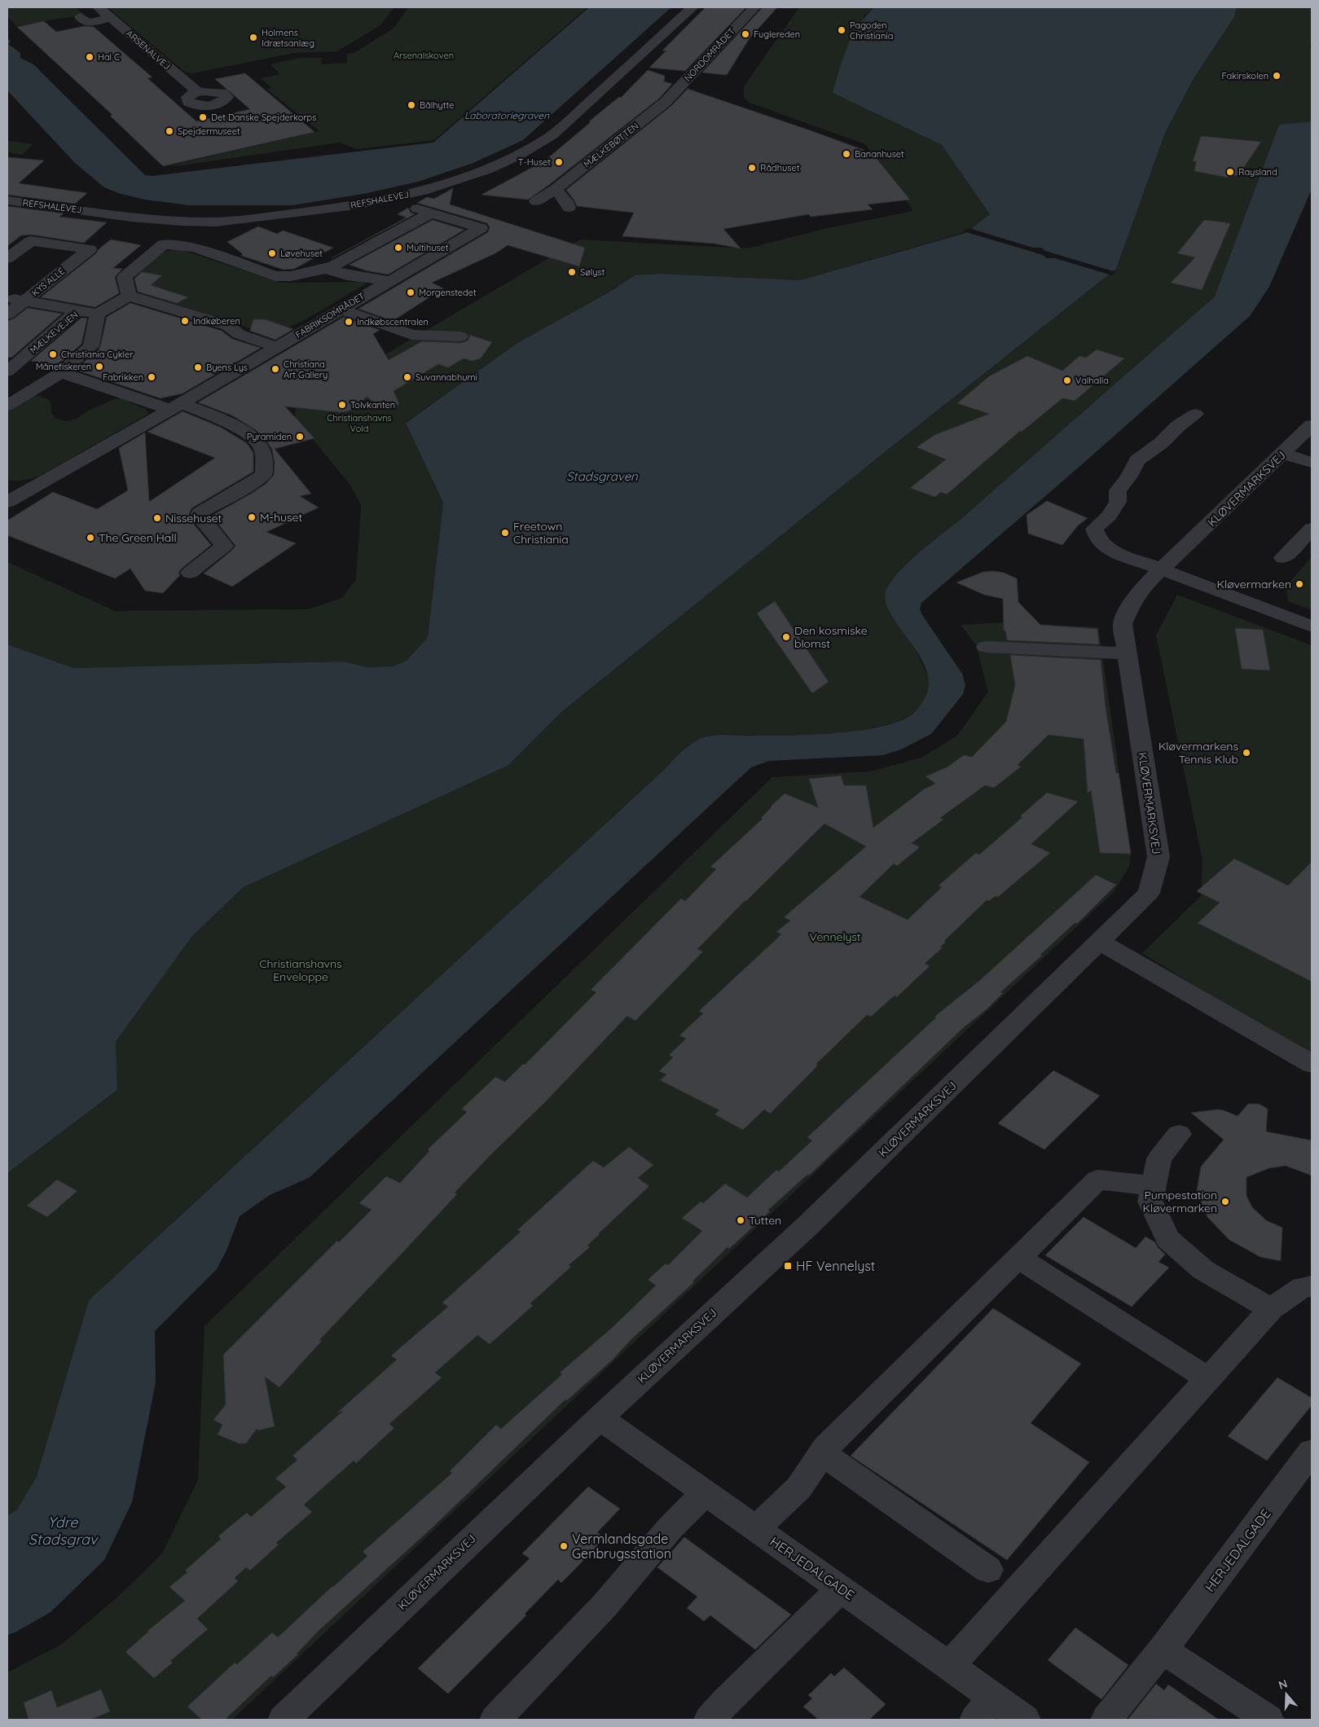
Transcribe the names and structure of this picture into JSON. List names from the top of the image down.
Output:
{
  "streets": {
    "street": [
      "ARSENALVEJ",
      "NORDOMRÅDET",
      "MÆLKEBØTTEN",
      "REFSHALEVEJ",
      "KYS ALLÉ",
      "FABRIKSOMRÅDET",
      "MÆLKEVEJEN",
      "KLØVERMARKSVEJ",
      "HERJEDALGADE"
    ]
  },
  "crossings": [
    ["NORDOMRÅDET", "MÆLKEBØTTEN"],
    ["KLØVERMARKSVEJ", "HERJEDALGADE"]
  ],
  "water": ["Laboratoriegraven", "Stadsgraven", "Ydre Stadsgrav"],
  "parks": [
    "Arsenalskoven",
    "Christianshavns Vold",
    "Vennelyst",
    "Christianshavns Enveloppe"
  ],
  "places": {
    "other": [
      "Pagoden Christiania",
      "Fuglereden",
      "Holmens Idrætsanlæg",
      "Hal C",
      "Fakirskolen",
      "Bålhytte",
      "Det Danske Spejderkorps",
      "Spejdermuseet",
      "Bananhuset",
      "T-Huset",
      "Rådhuset",
      "Raysland",
      "Multihuset",
      "Løvehuset",
      "Sølyst",
      "Morgenstedet",
      "Indkøberen",
      "Indkøbscentralen",
      "Christiania Cykler",
      "Månefiskeren",
      "Byens Lys",
      "Christiana Art Gallery",
      "Fabrikken",
      "Suvannabhumi",
      "Valhalla",
      "Tolvkanten",
      "Pyramiden",
      "M-huset",
      "Nissehuset",
      "Freetown Christiania",
      "The Green Hall",
      "Kløvermarken",
      "Den kosmiske blomst",
      "Kløvermarkens Tennis Klub",
      "Pumpestation Kløvermarken",
      "Tutten",
      "Vermlandsgade Genbrugsstation"
    ],
    "transit": ["HF Vennelyst"]
  },
  "north": "top"
}
